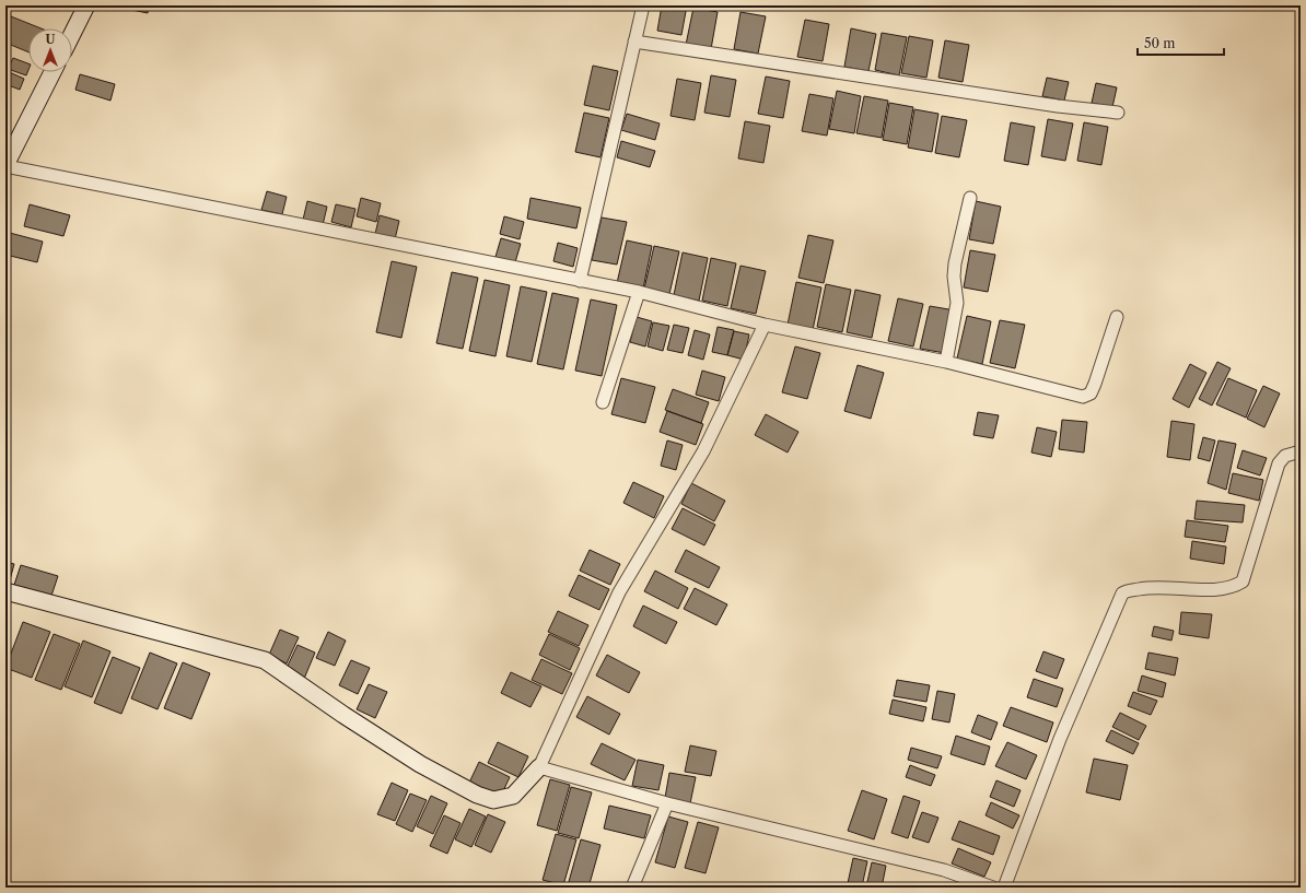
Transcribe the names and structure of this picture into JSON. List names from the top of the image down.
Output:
{
  "scale_bar": "50 m",
  "north": "top"
}
